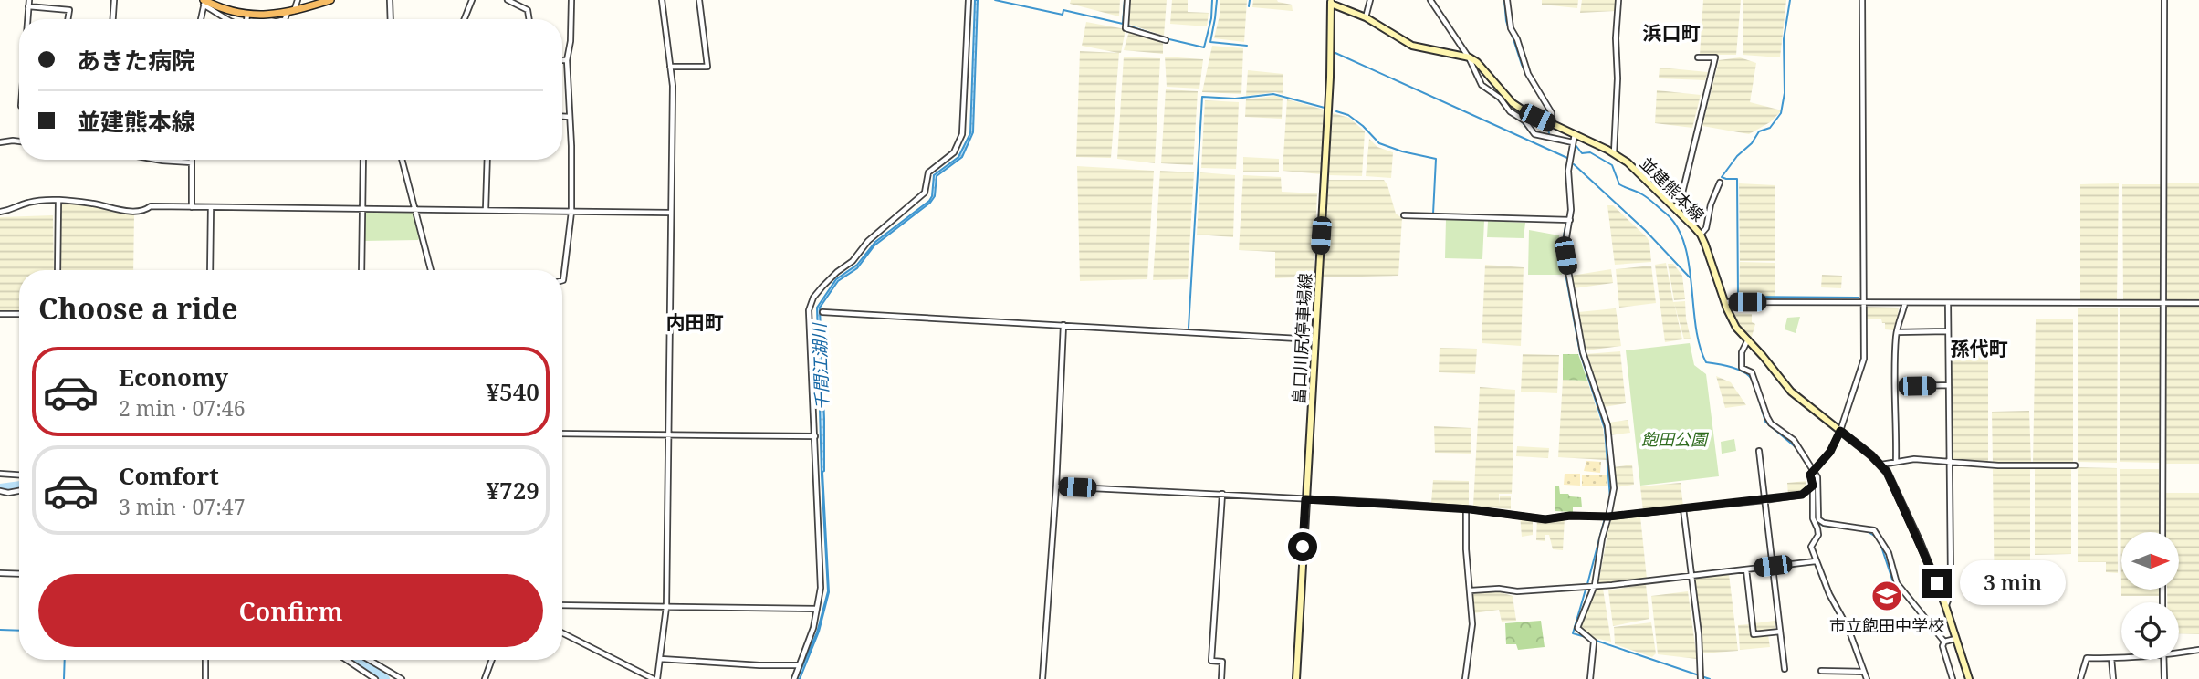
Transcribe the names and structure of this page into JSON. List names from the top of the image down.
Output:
{
  "streets": {
    "main road": ["並建熊本線", "畠口川尻停車場線"]
  },
  "districts": ["浜口町", "内田町", "孫代町"],
  "water": ["千間江湖川"],
  "parks": ["飽田公園"],
  "places": {
    "school or university": ["市立飽田中学校"]
  },
  "north": "right",
  "page": {
    "banner": ["あきた病院", "並建熊本線"],
    "heading": "Choose a ride",
    "list": [
      {
        "name": "Economy",
        "note": "2 min · 07:46",
        "value": "¥540"
      },
      {
        "name": "Comfort",
        "note": "3 min · 07:47",
        "value": "¥729"
      }
    ],
    "bubble": "3 min",
    "buttons": "Confirm"
  }
}
